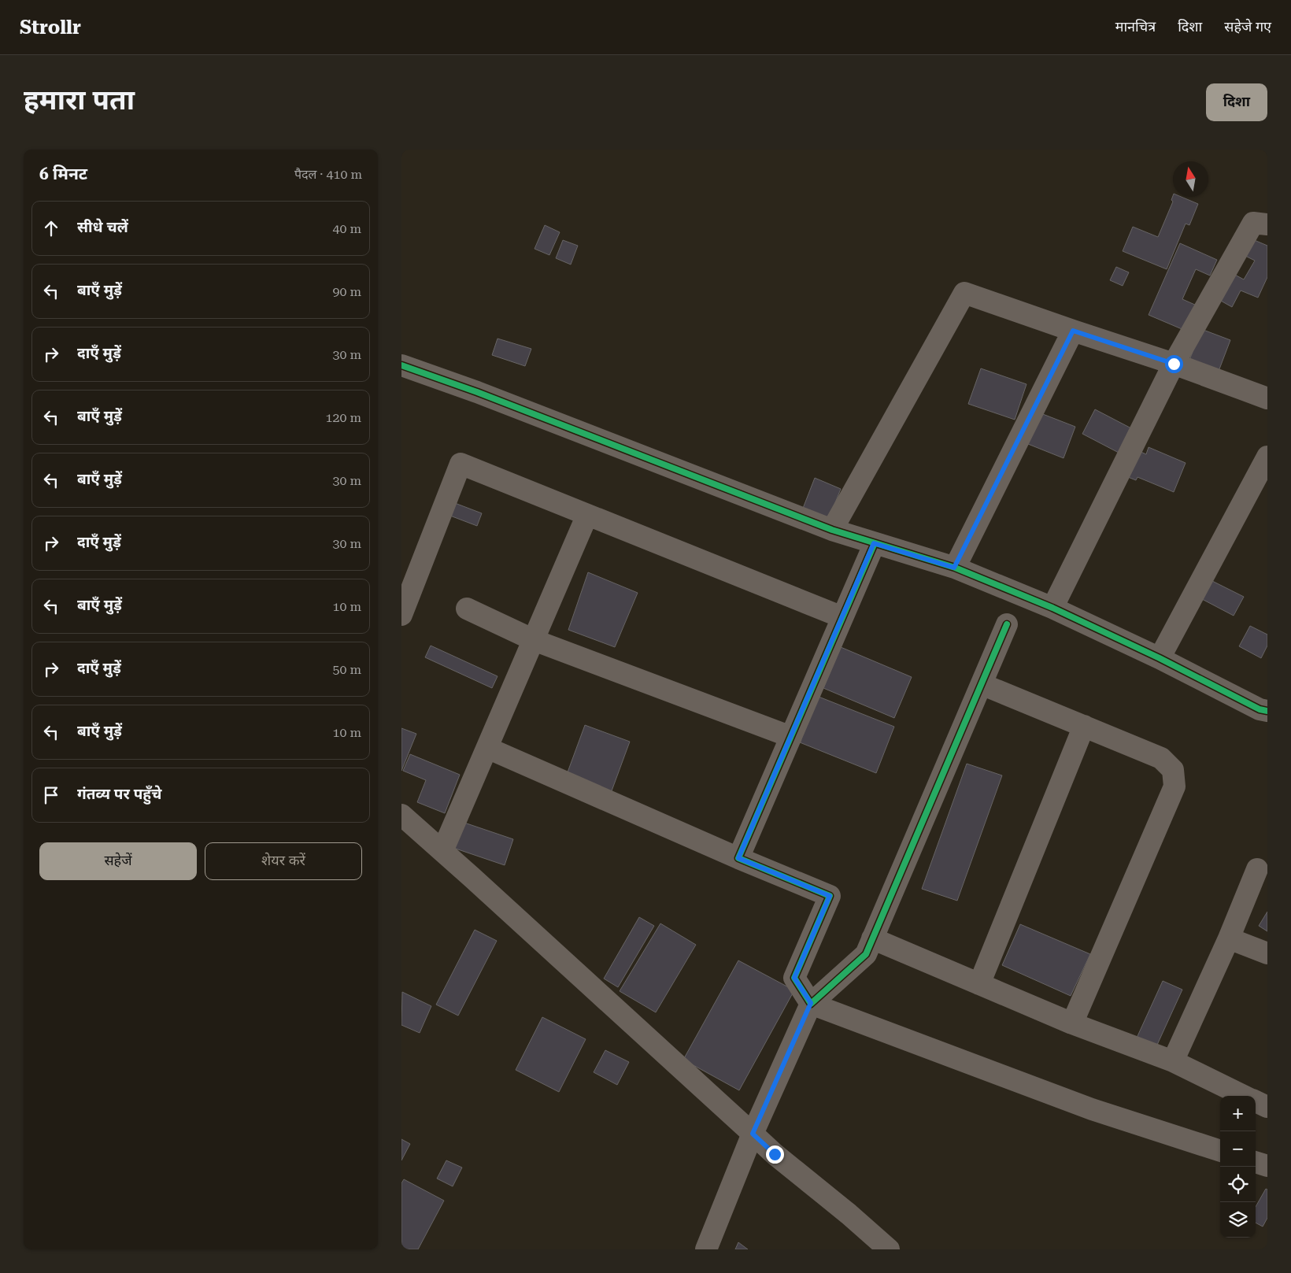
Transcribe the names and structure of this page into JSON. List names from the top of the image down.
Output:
{
  "north": "top",
  "page": {
    "header": "Strollr",
    "nav": ["मानचित्र", "दिशा", "सहेजे गए"],
    "buttons": [
      "दिशा",
      ["सहेजें", "शेयर करें"]
    ],
    "title": "हमारा पता",
    "heading": ["6 मिनट", "पैदल · 410 m"],
    "list": [
      ["सीधे चलें", "40 m"],
      ["बाएँ मुड़ें", "90 m"],
      ["दाएँ मुड़ें", "30 m"],
      ["बाएँ मुड़ें", "120 m"],
      ["बाएँ मुड़ें", "30 m"],
      ["दाएँ मुड़ें", "30 m"],
      ["बाएँ मुड़ें", "10 m"],
      ["दाएँ मुड़ें", "50 m"],
      ["बाएँ मुड़ें", "10 m"],
      "गंतव्य पर पहुँचे"
    ],
    "map_buttons": ["+", "−"]
  }
}
